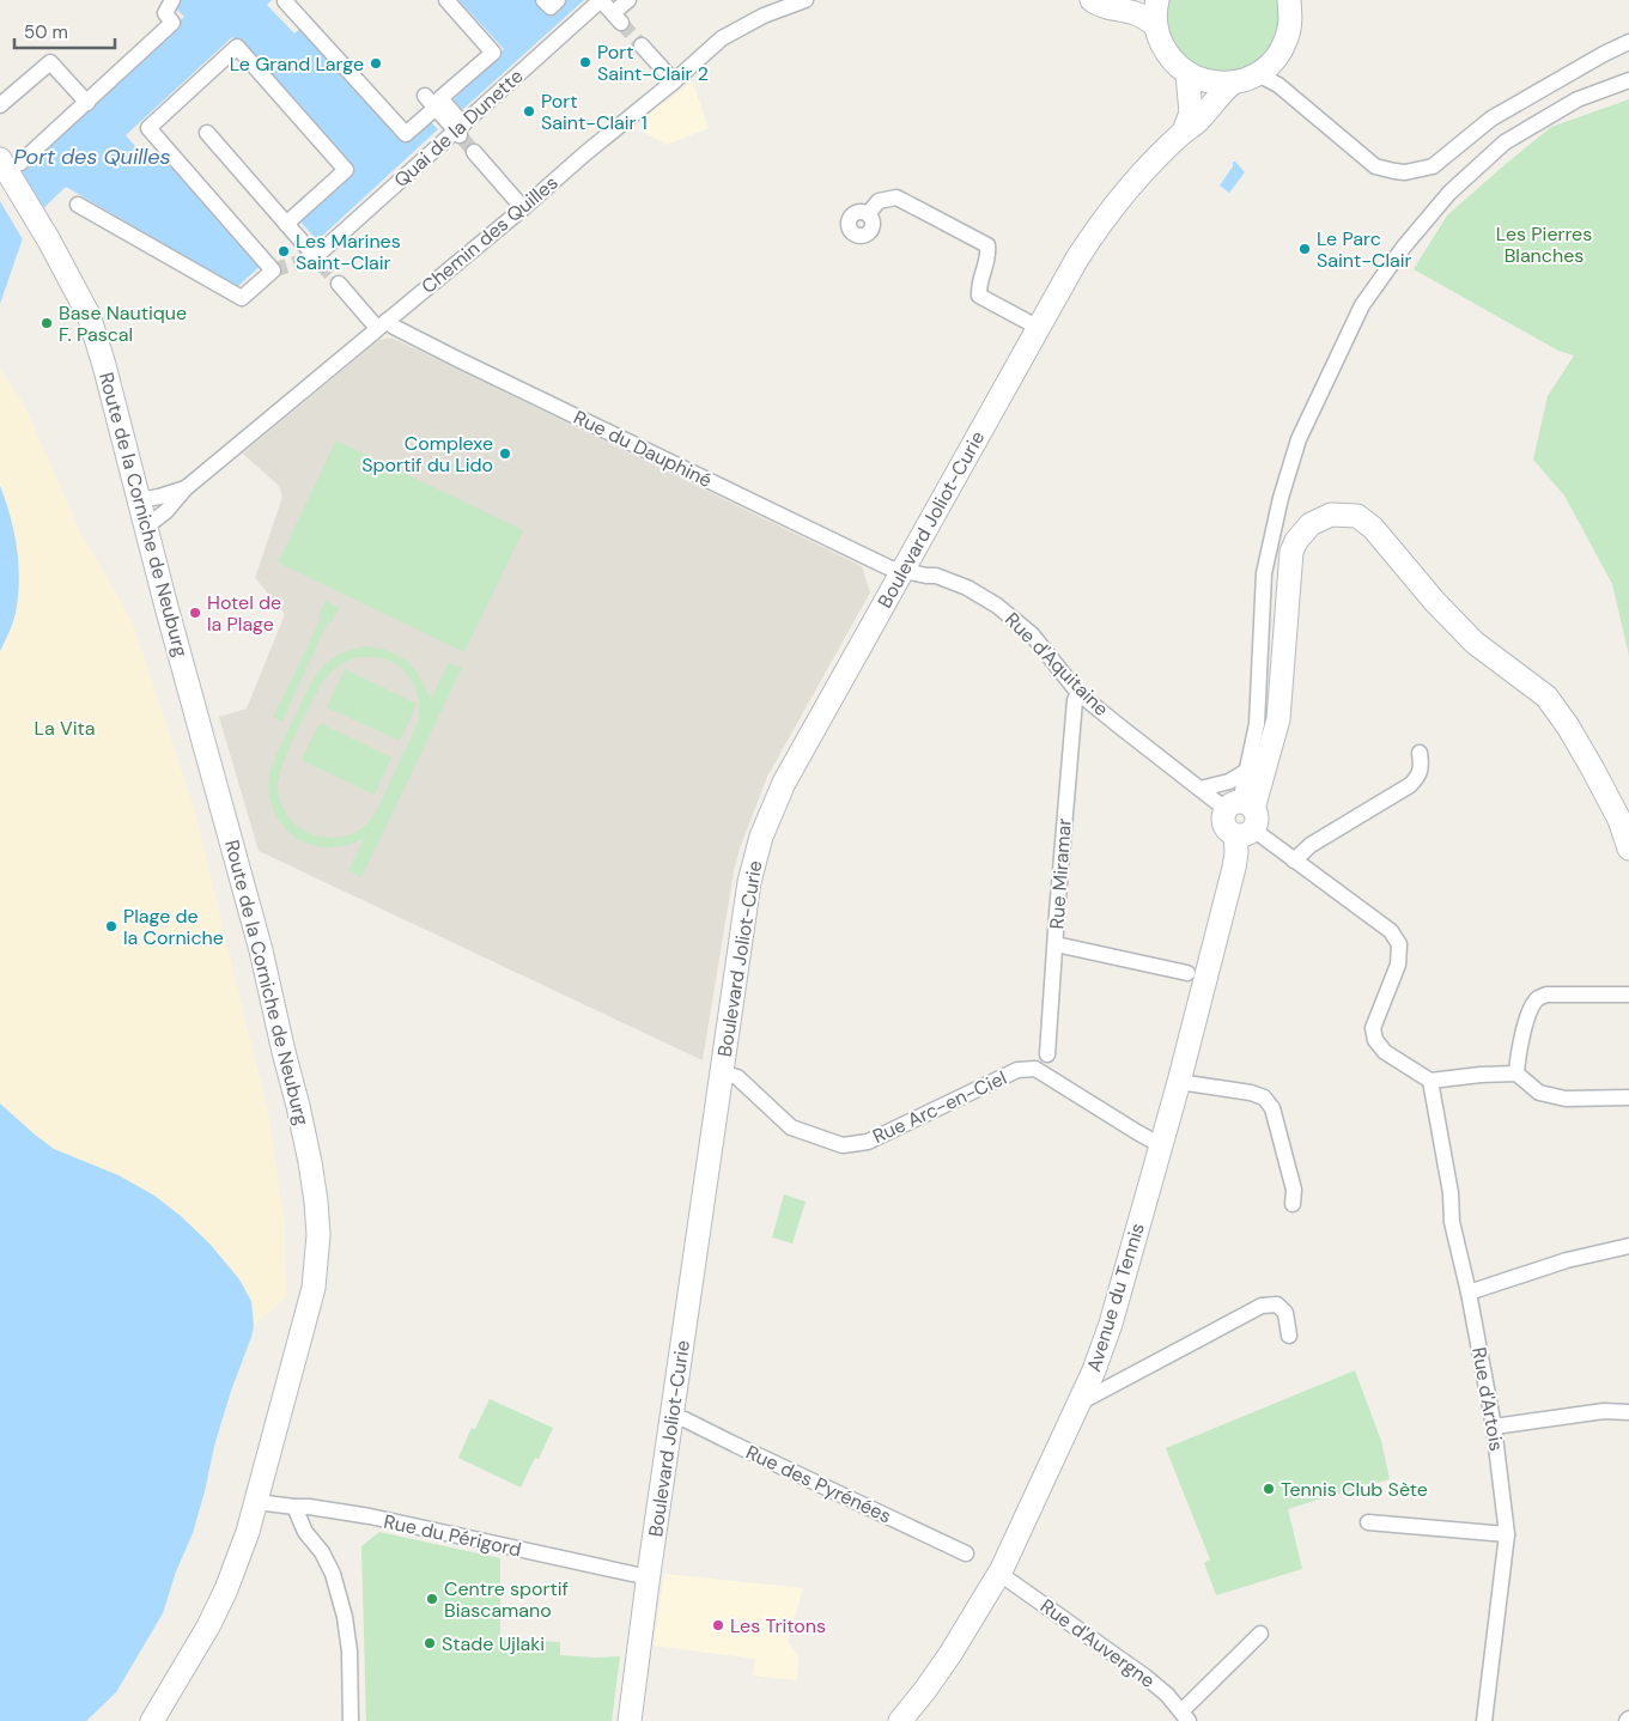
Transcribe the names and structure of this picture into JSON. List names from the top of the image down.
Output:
{
  "streets": {
    "street": [
      "Quai de la Dunette",
      "Chemin des Quilles",
      "Rue du Dauphiné",
      "Route de la Corniche de Neuburg",
      "Boulevard Joliot-Curie",
      "Rue d'Aquitaine",
      "Rue Miramar",
      "Rue Arc-en-Ciel",
      "Avenue du Tennis",
      "Rue d'Artois",
      "Rue des Pyrénées",
      "Rue du Périgord",
      "Rue d'Auvergne"
    ]
  },
  "crossings": [
    ["Chemin des Quilles", "Rue du Dauphiné"],
    ["Chemin des Quilles", "Route de la Corniche de Neuburg"],
    ["Rue du Dauphiné", "Boulevard Joliot-Curie"],
    ["Rue du Dauphiné", "Rue d'Aquitaine"],
    ["Route de la Corniche de Neuburg", "Rue du Périgord"],
    ["Boulevard Joliot-Curie", "Rue d'Aquitaine"],
    ["Boulevard Joliot-Curie", "Rue Arc-en-Ciel"],
    ["Boulevard Joliot-Curie", "Rue des Pyrénées"],
    ["Boulevard Joliot-Curie", "Rue du Périgord"],
    ["Rue d'Aquitaine", "Rue Miramar"],
    ["Rue d'Aquitaine", "Avenue du Tennis"],
    ["Rue d'Aquitaine", "Rue d'Artois"],
    ["Rue Arc-en-Ciel", "Avenue du Tennis"],
    ["Avenue du Tennis", "Rue d'Auvergne"]
  ],
  "water": ["Port des Quilles"],
  "parks": ["Les Pierres Blanches", "La Vita"],
  "places": [
    "Port Saint-Clair 2",
    "Le Grand Large",
    "Port Saint-Clair 1",
    "Le Parc Saint-Clair",
    "Les Marines Saint-Clair",
    "Base Nautique F. Pascal",
    "Complexe Sportif du Lido",
    "Hotel de la Plage",
    "Plage de la Corniche",
    "Tennis Club Sète",
    "Centre sportif Biascamano",
    "Les Tritons",
    "Stade Ujlaki"
  ],
  "scale_bar": "50 m"
}
